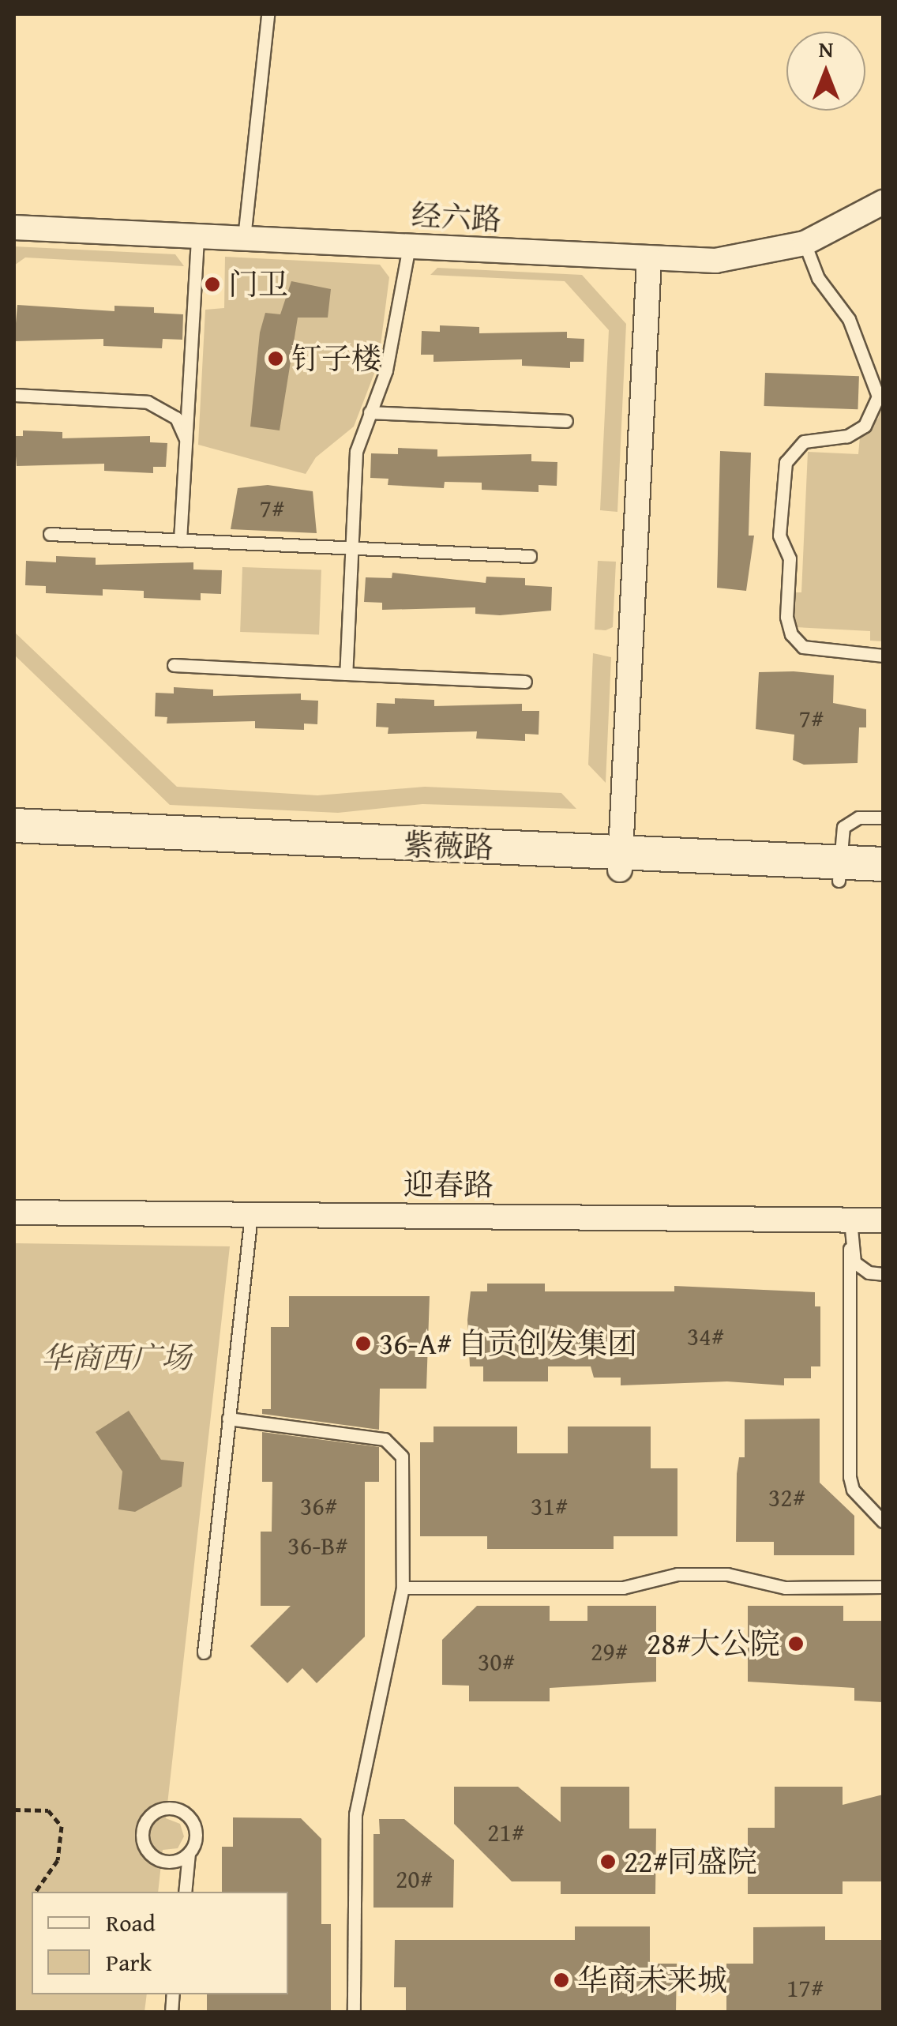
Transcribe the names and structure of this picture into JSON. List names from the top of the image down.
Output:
{
  "streets": {
    "main road": ["紫薇路"],
    "street": ["经六路", "迎春路"]
  },
  "parks": ["华商西广场"],
  "places": [
    "门卫",
    "钉子楼",
    "36-A# 自贡创发集团",
    "28#大公院",
    "22#同盛院",
    "华商未来城"
  ],
  "house_numbers": [
    "7#",
    "7#",
    "34#",
    "32#",
    "36#",
    "31#",
    "36-B#",
    "29#",
    "30#",
    "21#",
    "20#",
    "17#"
  ],
  "legend": ["Road", "Park"],
  "north": "top"
}
